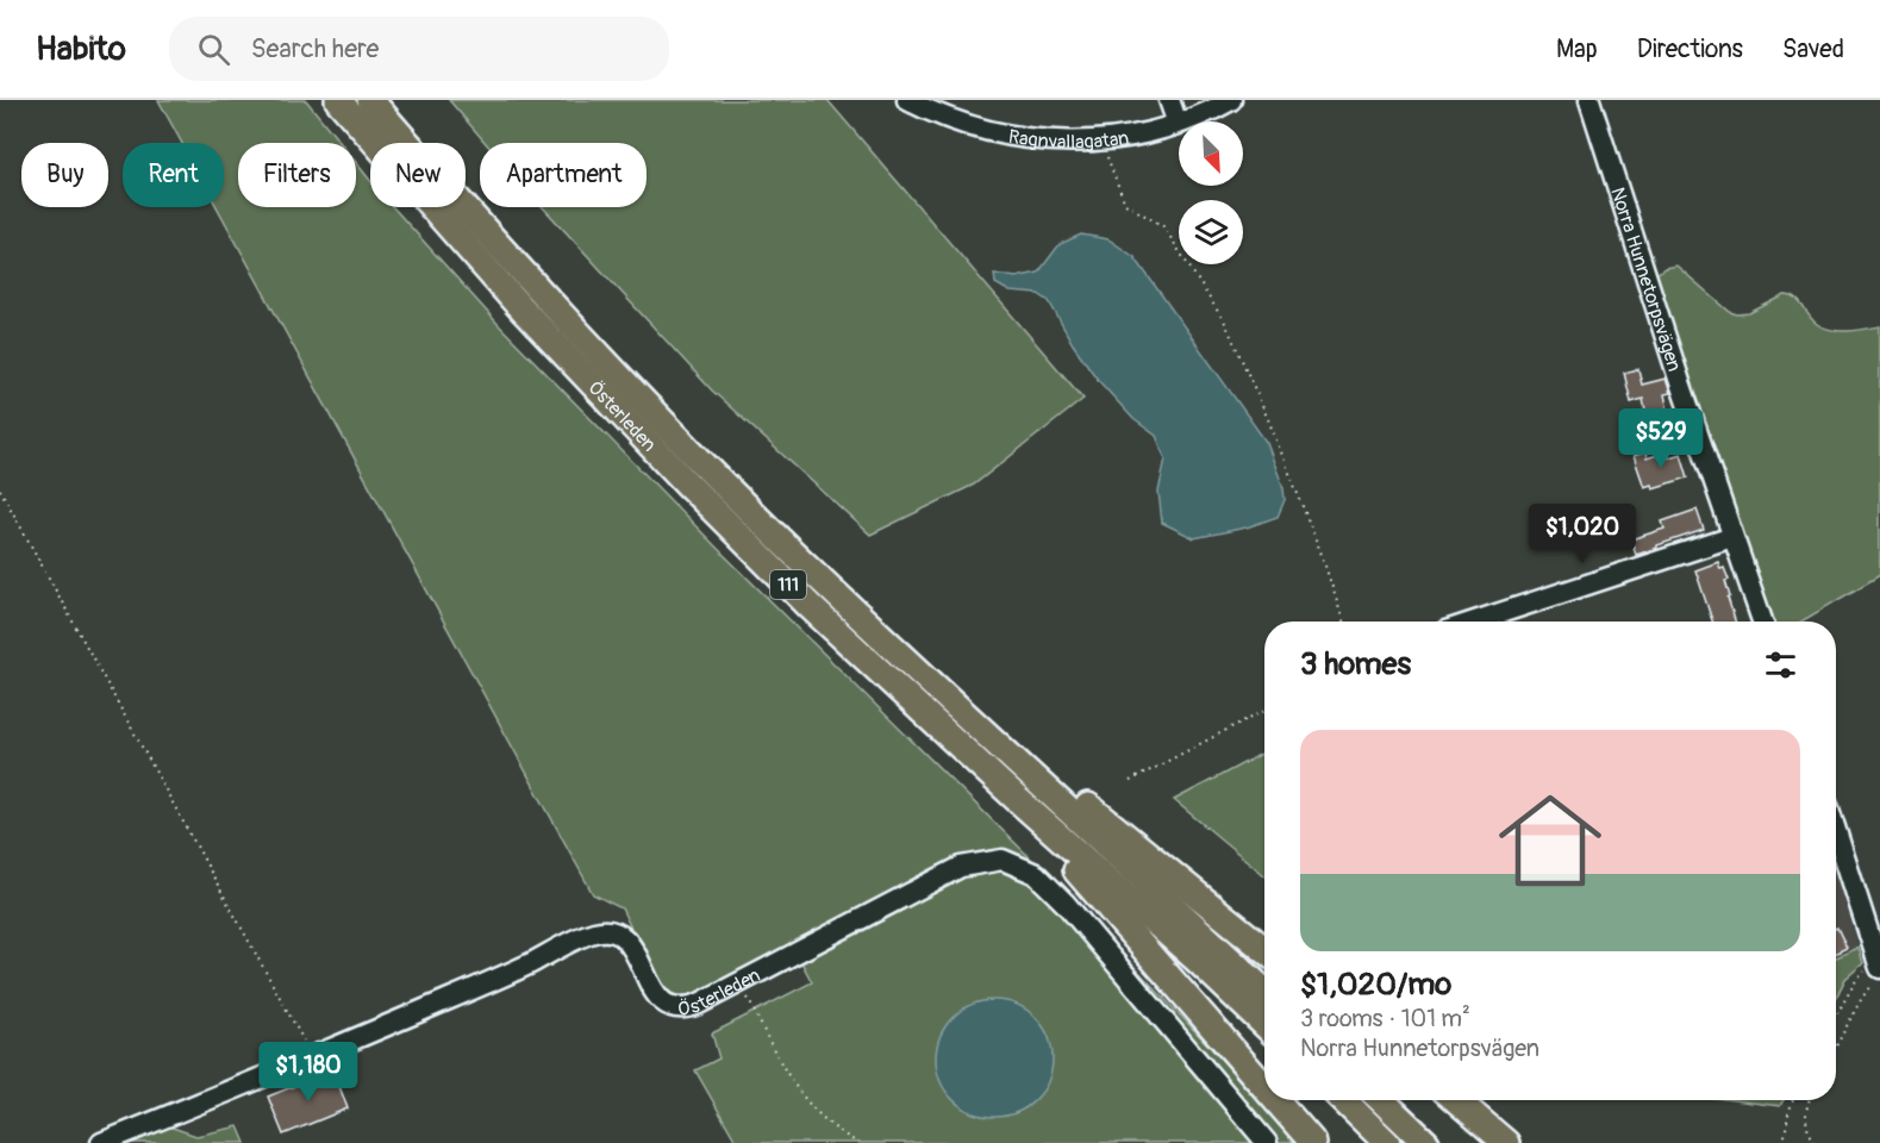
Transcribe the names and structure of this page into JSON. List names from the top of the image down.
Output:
{
  "streets": {
    "main road": ["Österleden", "111"],
    "street": ["Ragnvallagatan", "Norra Hunnetorpsvägen"]
  },
  "north": "bottom right",
  "page": {
    "header": "Habito",
    "search": "Search here",
    "nav": ["Map", "Directions", "Saved"],
    "chip": [
      "Buy",
      "Rent",
      "Filters",
      "New",
      "Apartment"
    ],
    "price": ["$529", "$1,020", "$1,180"],
    "heading": "3 homes",
    "list": [
      {
        "name": "$1,020/mo",
        "note": "3 rooms · 101 m² · Norra Hunnetorpsvägen"
      }
    ]
  }
}
